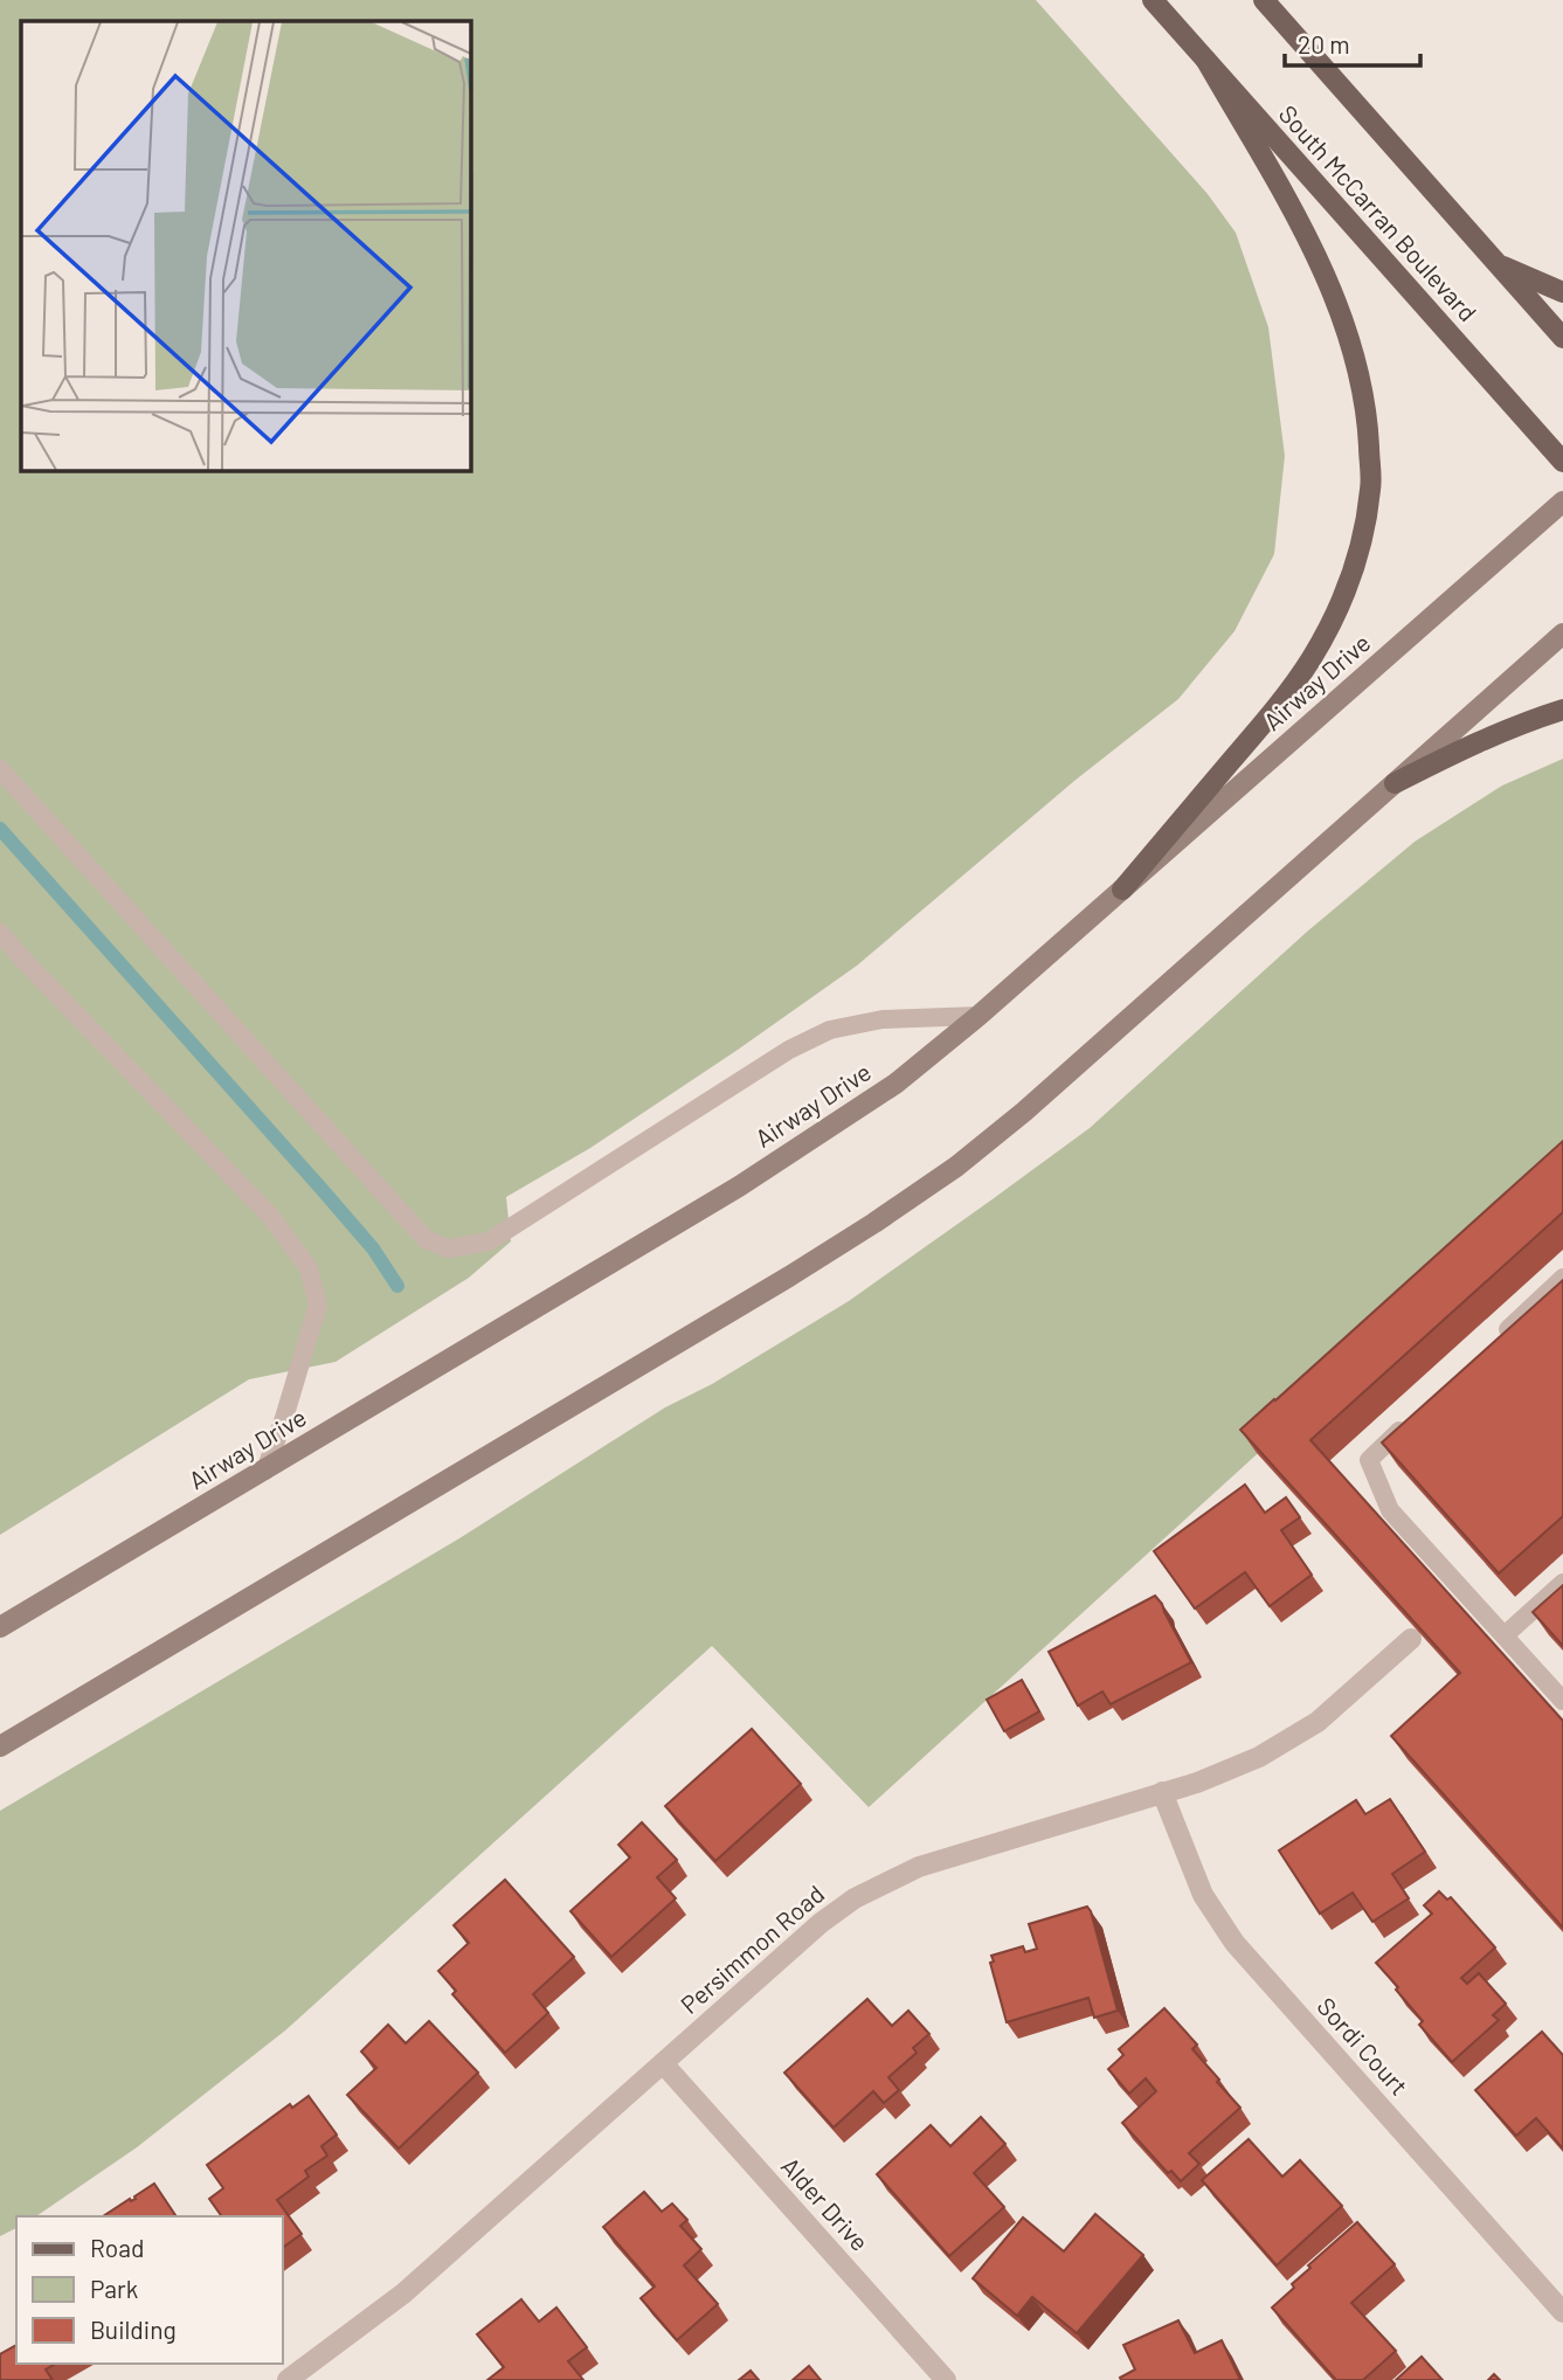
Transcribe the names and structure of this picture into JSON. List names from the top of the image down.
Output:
{
  "streets": {
    "main road": ["South McCarran Boulevard", "Airway Drive"],
    "street": ["Persimmon Road", "Sordi Court", "Alder Drive"]
  },
  "crossings": [
    ["Persimmon Road", "Sordi Court"],
    ["Persimmon Road", "Alder Drive"]
  ],
  "legend": ["Road", "Park", "Building"],
  "scale_bar": "20 m"
}
